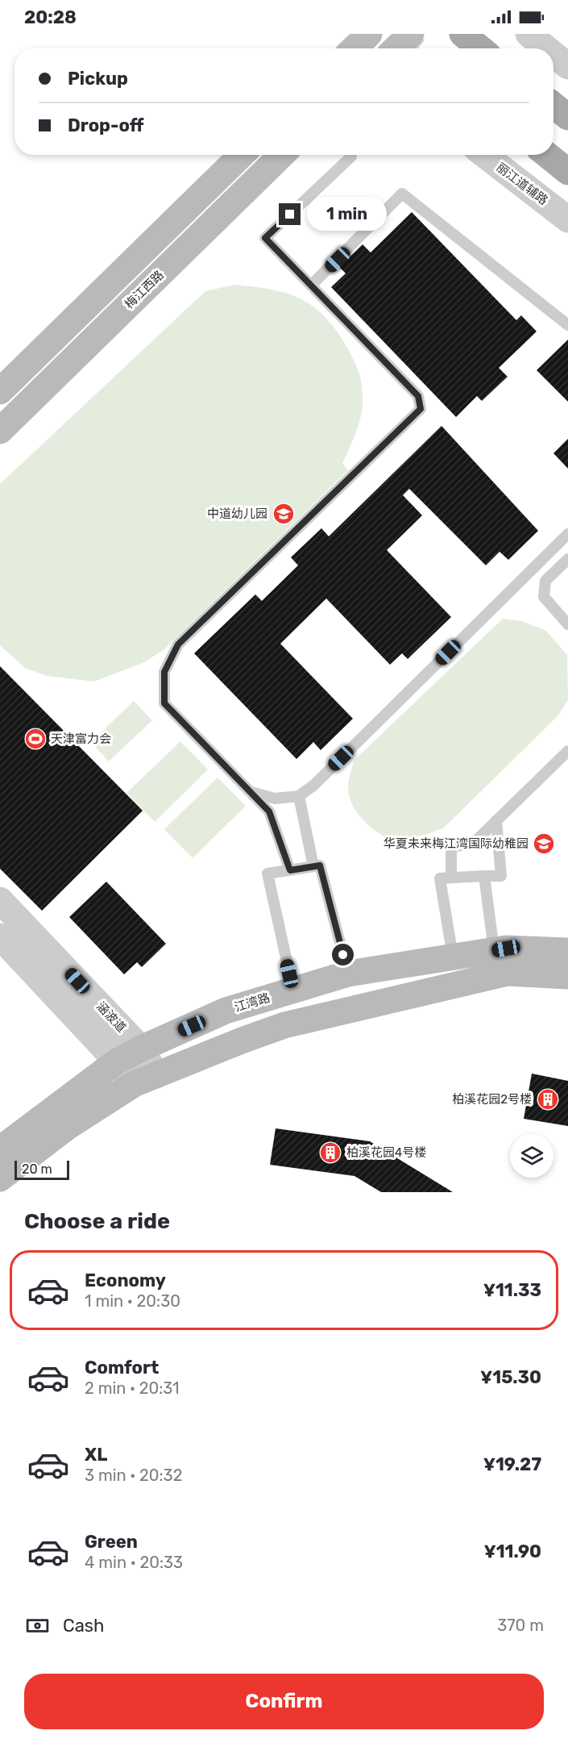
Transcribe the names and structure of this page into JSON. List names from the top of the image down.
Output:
{
  "streets": {
    "main road": ["梅江西路", "江湾路"],
    "street": ["丽江道辅路", "涵波道"]
  },
  "crossings": [
    ["江湾路", "涵波道"]
  ],
  "places": {
    "school or university": ["中道幼儿园", "华夏未来梅江湾国际幼稚园"],
    "sports": ["天津富力会"],
    "building": ["柏溪花园2号楼", "柏溪花园4号楼"]
  },
  "scale_bar": "20 m",
  "page": {
    "status": "20:28",
    "banner": ["Pickup", "Drop-off"],
    "bubble": "1 min",
    "scale": "20 m",
    "heading": "Choose a ride",
    "list": [
      {
        "name": "Economy",
        "note": "1 min · 20:30",
        "value": "¥11.33"
      },
      {
        "name": "Comfort",
        "note": "2 min · 20:31",
        "value": "¥15.30"
      },
      {
        "name": "XL",
        "note": "3 min · 20:32",
        "value": "¥19.27"
      },
      {
        "name": "Green",
        "note": "4 min · 20:33",
        "value": "¥11.90"
      }
    ],
    "pay": ["Cash", "370 m"],
    "buttons": "Confirm"
  }
}
